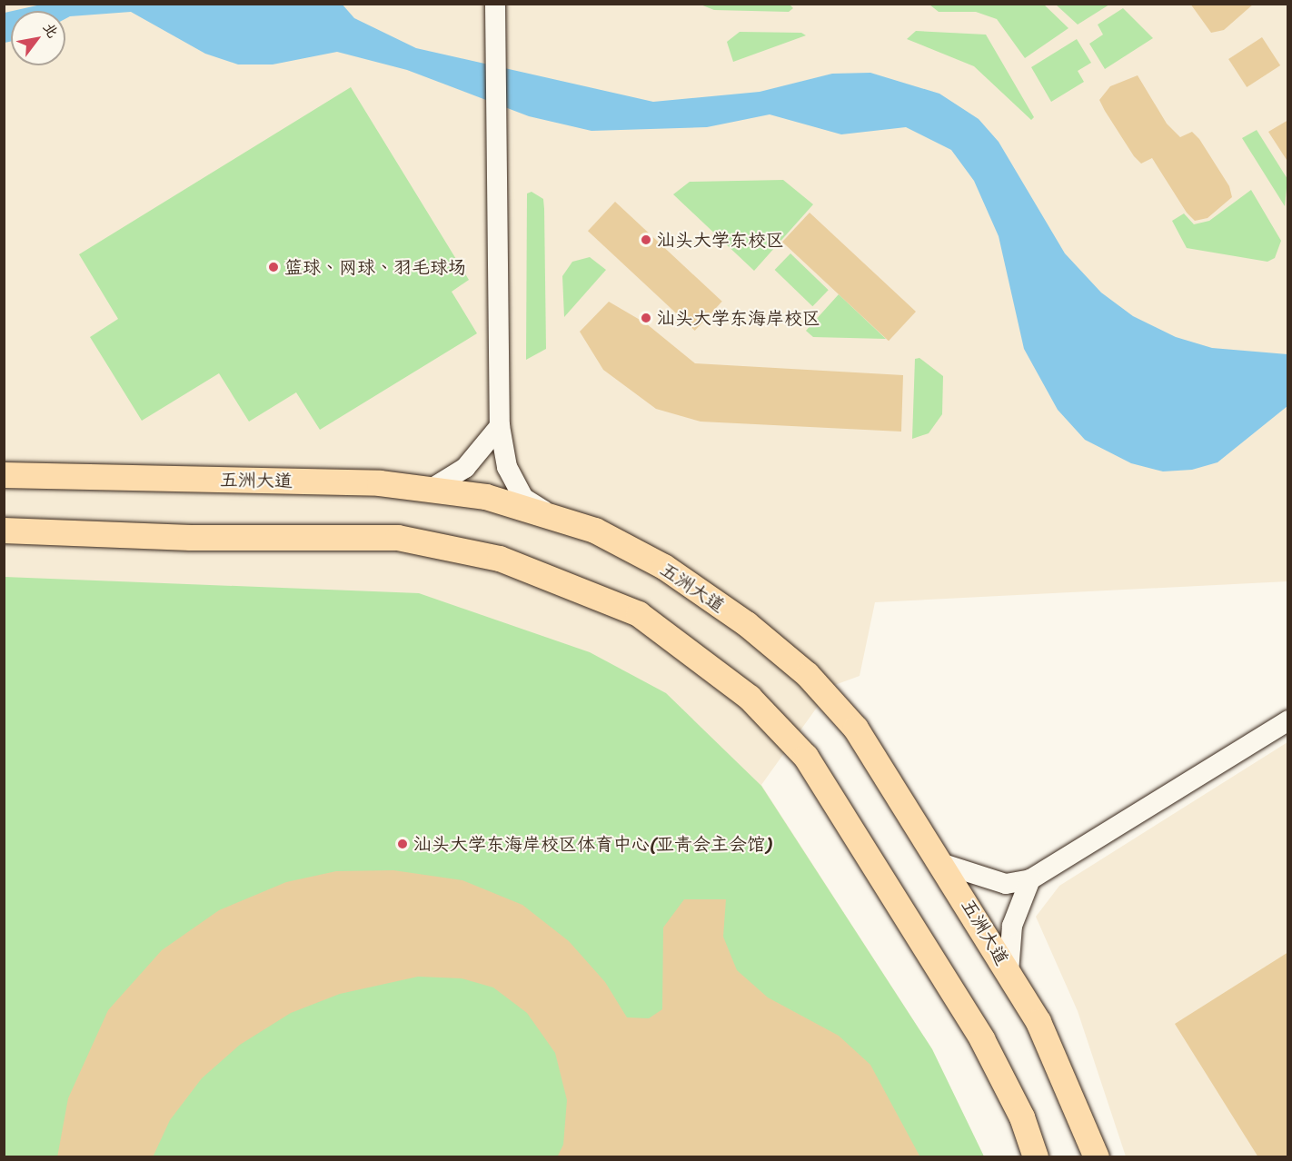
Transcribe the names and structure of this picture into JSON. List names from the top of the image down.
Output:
{
  "streets": {
    "main road": ["五洲大道"]
  },
  "places": [
    "汕头大学东校区",
    "篮球、网球、羽毛球场",
    "汕头大学东海岸校区",
    "汕头大学东海岸校区体育中心(亚青会主会馆)"
  ],
  "north": "top right"
}
